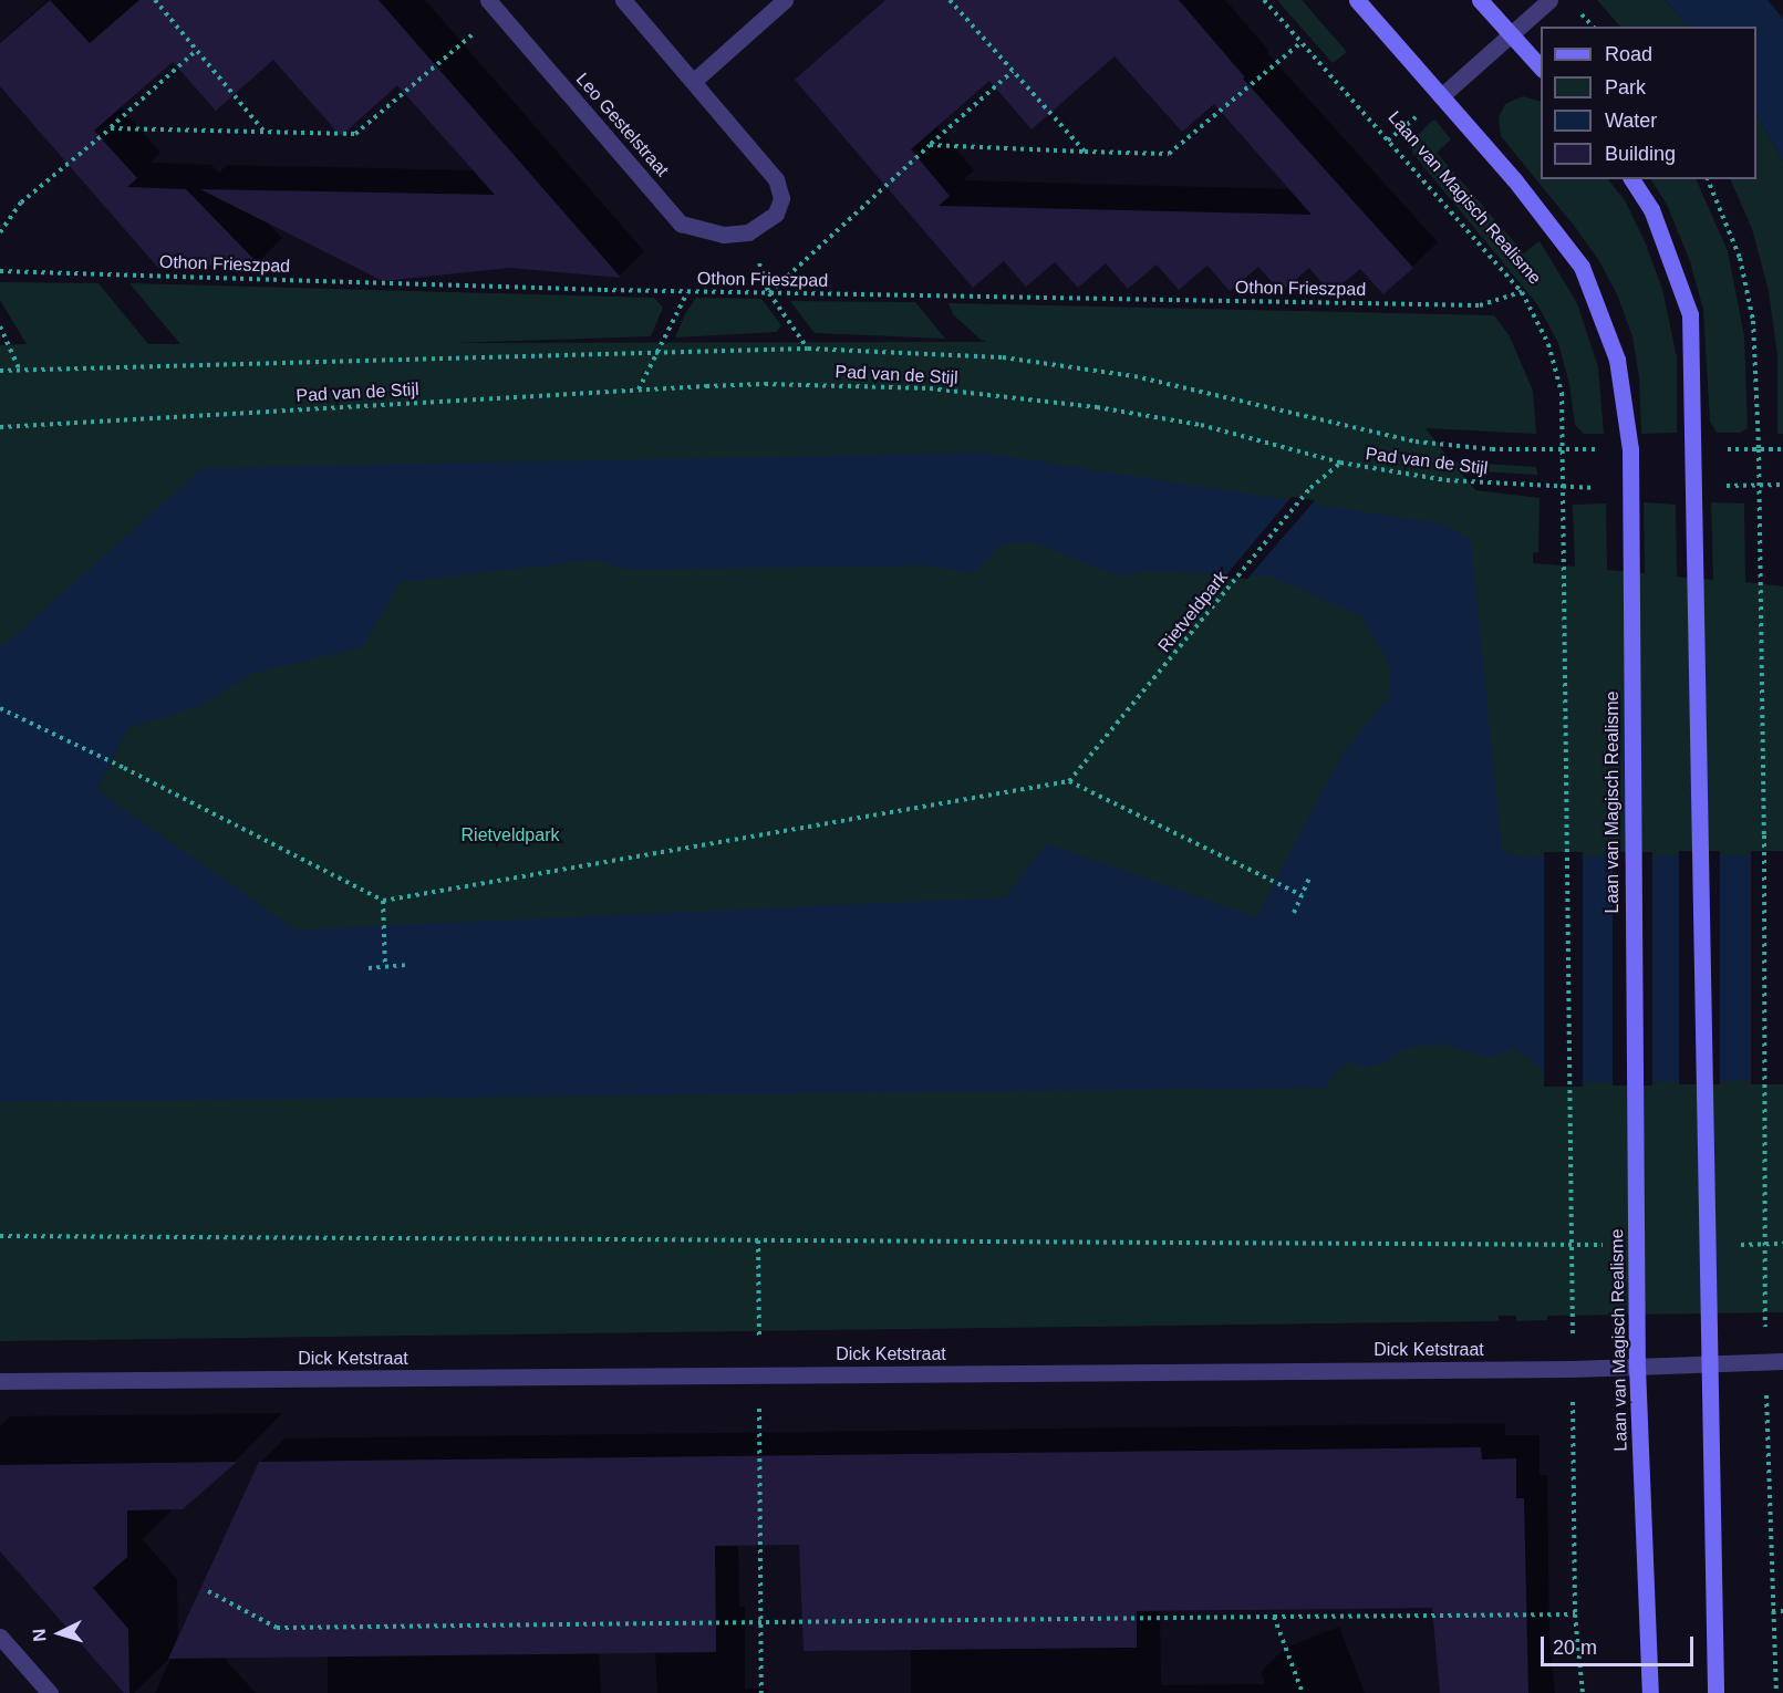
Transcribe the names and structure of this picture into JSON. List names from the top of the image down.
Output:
{
  "streets": {
    "main road": ["Laan van Magisch Realisme"],
    "street": ["Leo Gestelstraat", "Dick Ketstraat"],
    "path": ["Othon Frieszpad", "Pad van de Stijl", "Rietveldpark"]
  },
  "crossings": [
    ["Laan van Magisch Realisme", "Othon Frieszpad"],
    ["Laan van Magisch Realisme", "Pad van de Stijl"],
    ["Laan van Magisch Realisme", "Dick Ketstraat"],
    ["Pad van de Stijl", "Rietveldpark"]
  ],
  "parks": ["Rietveldpark"],
  "legend": [
    "Road",
    "Park",
    "Water",
    "Building"
  ],
  "scale_bar": "20 m",
  "north": "left"
}
